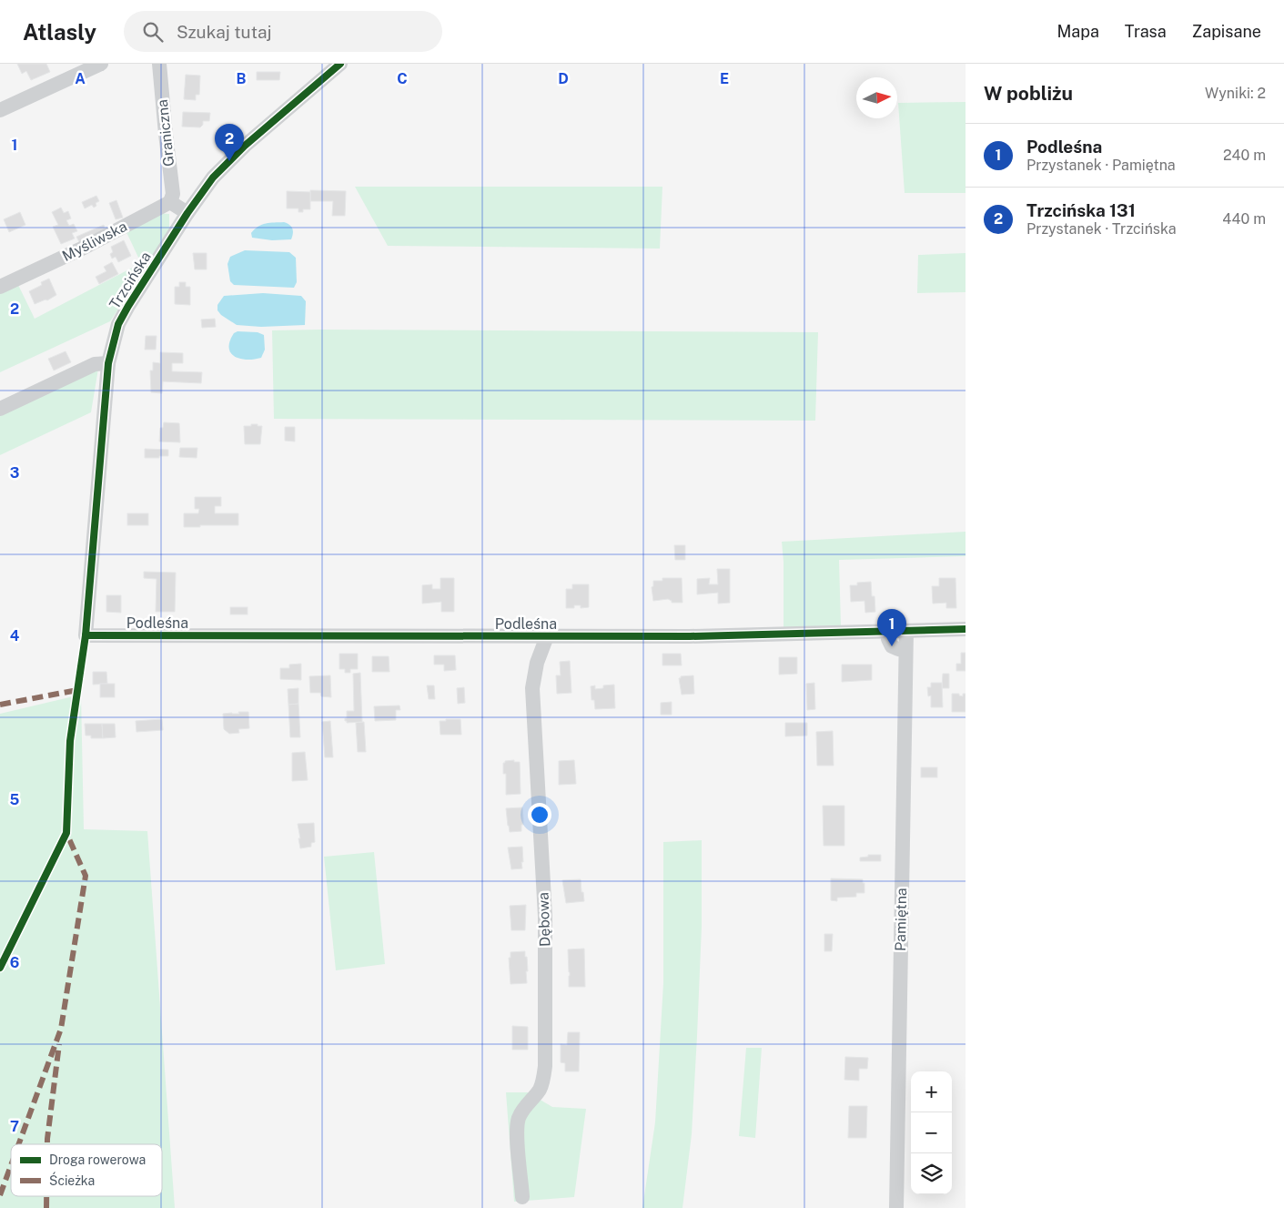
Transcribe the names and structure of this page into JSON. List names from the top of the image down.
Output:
{
  "streets": {
    "street": [
      "Graniczna",
      "Myśliwska",
      "Trzcińska",
      "Podleśna",
      "Dębowa",
      "Pamiętna"
    ]
  },
  "crossings": [
    ["Graniczna", "Myśliwska"],
    ["Trzcińska", "Podleśna"],
    ["Podleśna", "Dębowa"],
    ["Podleśna", "Pamiętna"]
  ],
  "legend": ["Droga rowerowa", "Ścieżka"],
  "north": "right",
  "page": {
    "header": "Atlasly",
    "search": "Szukaj tutaj",
    "nav": ["Mapa", "Trasa", "Zapisane"],
    "heading": ["W pobliżu", "Wyniki: 2"],
    "list": [
      {
        "mark": "1",
        "name": "Podleśna",
        "note": "Przystanek · Pamiętna",
        "value": "240 m"
      },
      {
        "mark": "2",
        "name": "Trzcińska 131",
        "note": "Przystanek · Trzcińska",
        "value": "440 m"
      }
    ],
    "pins": ["2", "1"],
    "map_buttons": ["+", "−"]
  },
  "grid": {
    "columns": [
      "A",
      "B",
      "C",
      "D",
      "E"
    ],
    "rows": [
      "1",
      "2",
      "3",
      "4",
      "5",
      "6",
      "7"
    ]
  }
}
